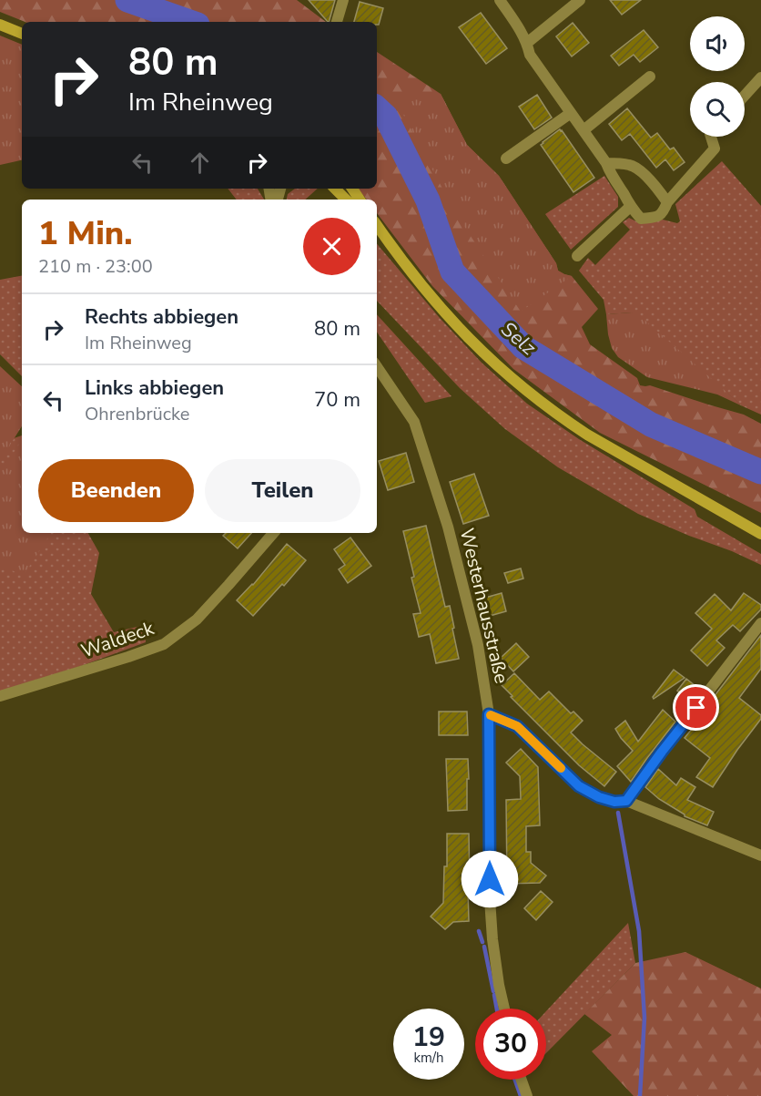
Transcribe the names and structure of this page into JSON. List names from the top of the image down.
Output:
{
  "streets": {
    "street": ["Westerhausstraße", "Waldeck"]
  },
  "water": ["Selz"],
  "page": {
    "turn": ["80 m", "Im Rheinweg"],
    "heading": ["1 Min.", "210 m · 23:00"],
    "list": [
      {
        "name": "Rechts abbiegen",
        "note": "Im Rheinweg",
        "value": "80 m"
      },
      {
        "name": "Links abbiegen",
        "note": "Ohrenbrücke",
        "value": "70 m"
      }
    ],
    "buttons": ["Beenden", "Teilen"],
    "speed": "19 km/h",
    "limit": "30"
  }
}
